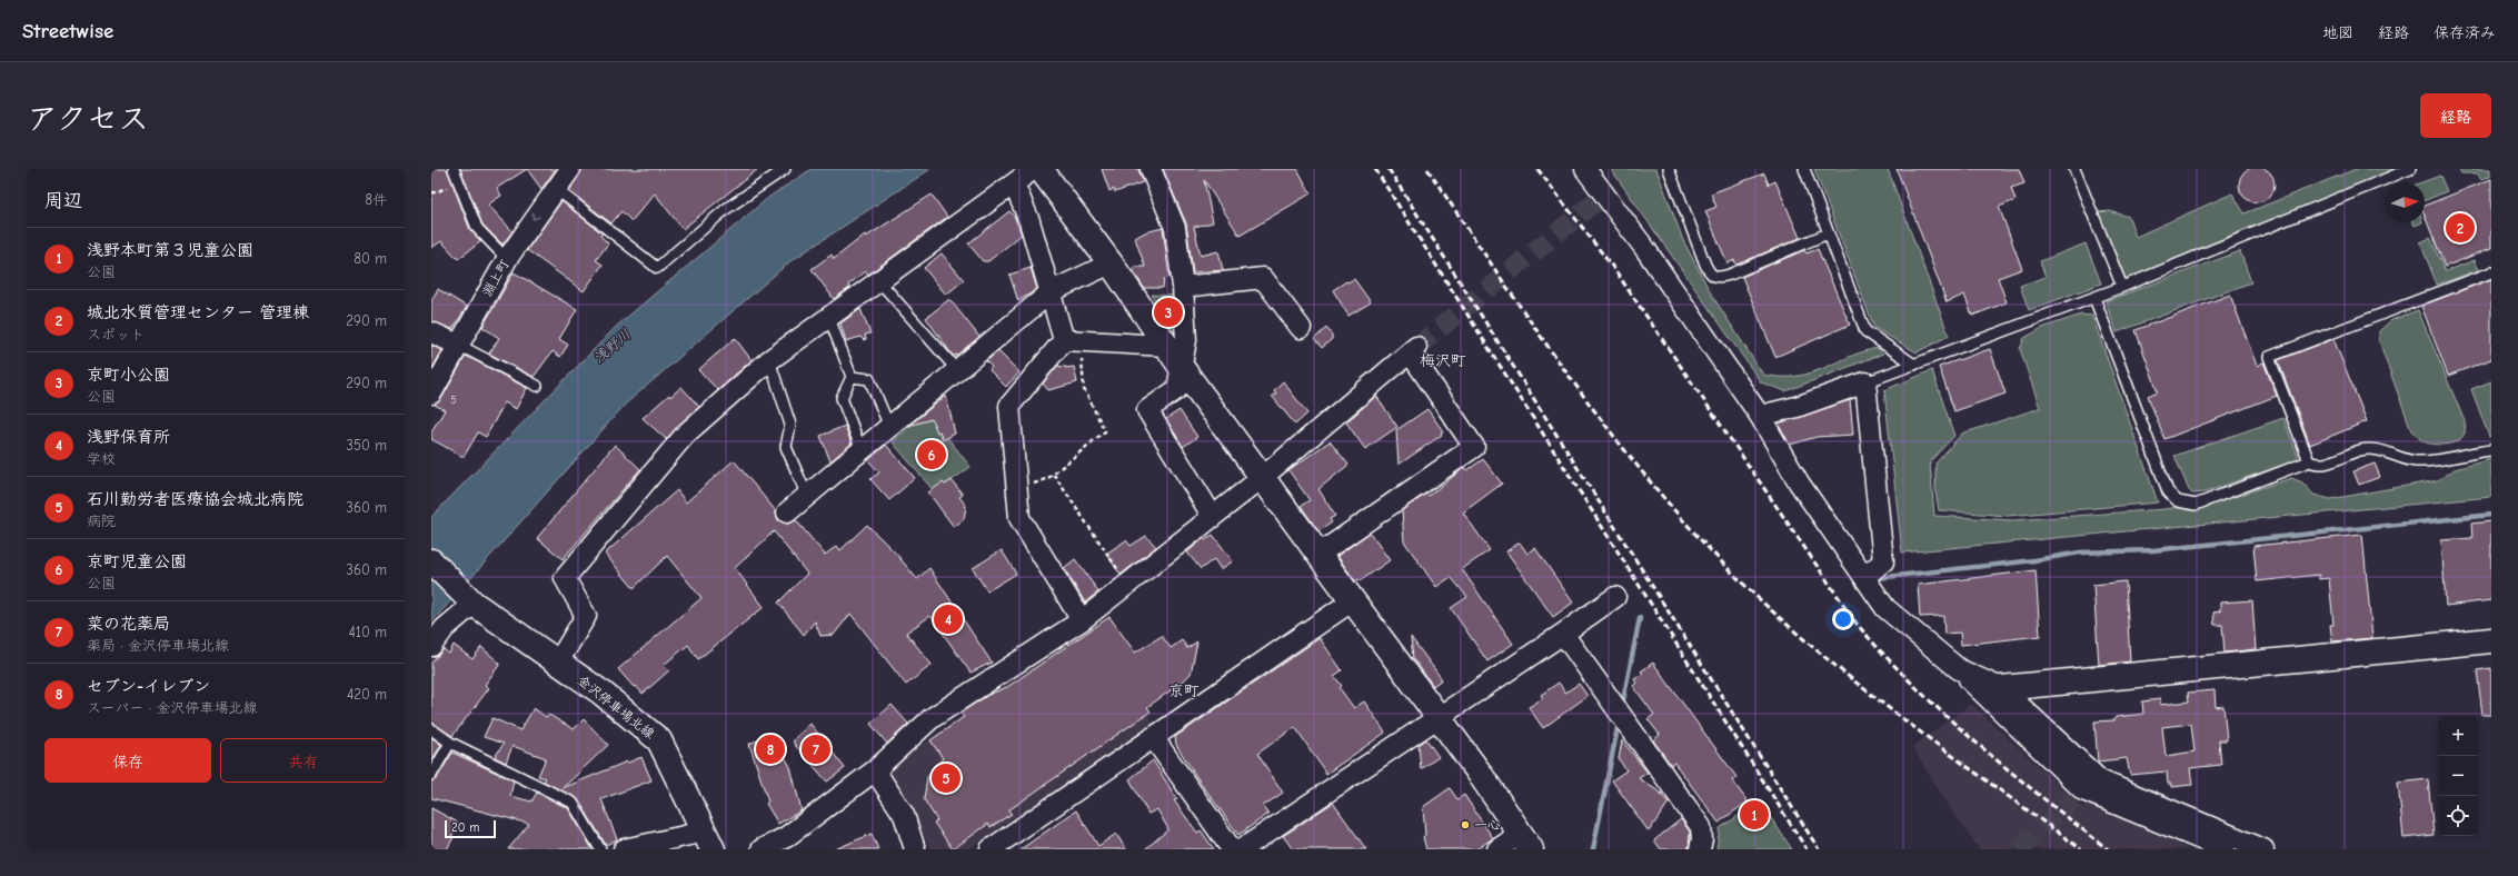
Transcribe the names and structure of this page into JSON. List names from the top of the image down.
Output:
{
  "streets": {
    "street": ["淵上町", "金沢停車場北線"]
  },
  "districts": ["梅沢町", "京町"],
  "water": ["浅野川"],
  "places": ["一心"],
  "house_numbers": ["5"],
  "scale_bar": "20 m",
  "north": "right",
  "page": {
    "header": "Streetwise",
    "nav": ["地図", "経路", "保存済み"],
    "title": "アクセス",
    "buttons": [
      "経路",
      ["保存", "共有"]
    ],
    "heading": ["周辺", "8件"],
    "pins": [
      "2",
      "3",
      "6",
      "4",
      "7",
      "8",
      "5",
      "1"
    ],
    "list": [
      {
        "mark": "1",
        "name": "浅野本町第３児童公園",
        "note": "公園",
        "value": "80 m"
      },
      {
        "mark": "2",
        "name": "城北水質管理センター 管理棟",
        "note": "スポット",
        "value": "290 m"
      },
      {
        "mark": "3",
        "name": "京町小公園",
        "note": "公園",
        "value": "290 m"
      },
      {
        "mark": "4",
        "name": "浅野保育所",
        "note": "学校",
        "value": "350 m"
      },
      {
        "mark": "5",
        "name": "石川勤労者医療協会城北病院",
        "note": "病院",
        "value": "360 m"
      },
      {
        "mark": "6",
        "name": "京町児童公園",
        "note": "公園",
        "value": "360 m"
      },
      {
        "mark": "7",
        "name": "菜の花薬局",
        "note": "薬局 · 金沢停車場北線",
        "value": "410 m"
      },
      {
        "mark": "8",
        "name": "セブン-イレブン",
        "note": "スーパー · 金沢停車場北線",
        "value": "420 m"
      }
    ],
    "map_buttons": ["+", "−"],
    "scale": "20 m"
  }
}
